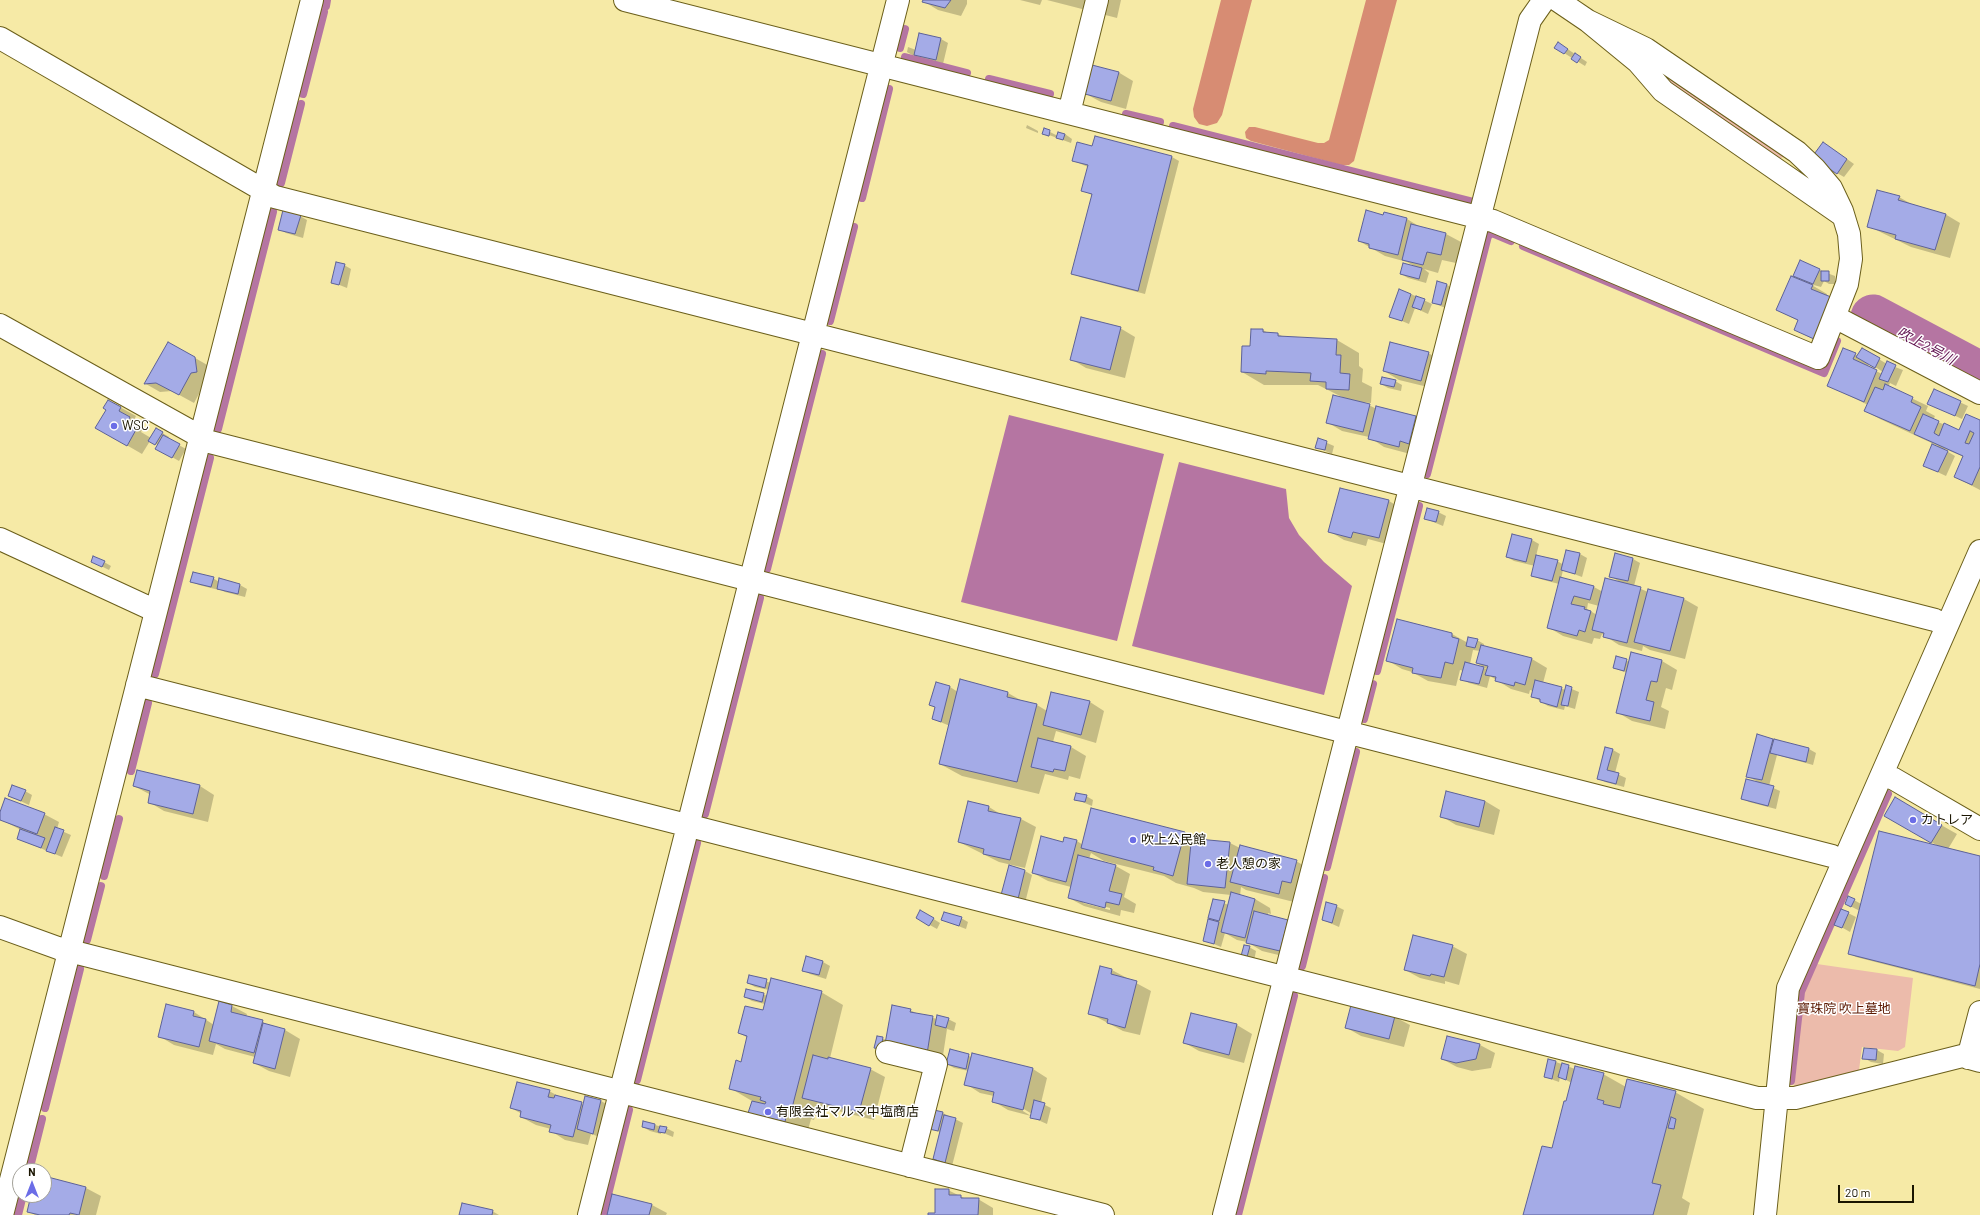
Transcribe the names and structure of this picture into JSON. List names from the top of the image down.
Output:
{
  "water": ["吹上2号川"],
  "parks": ["寶珠院 吹上墓地"],
  "places": [
    "WSC",
    "カトレア",
    "吹上公民館",
    "老人憩の家",
    "有限会社マルマ中塩商店"
  ],
  "scale_bar": "20 m",
  "north": "top"
}
